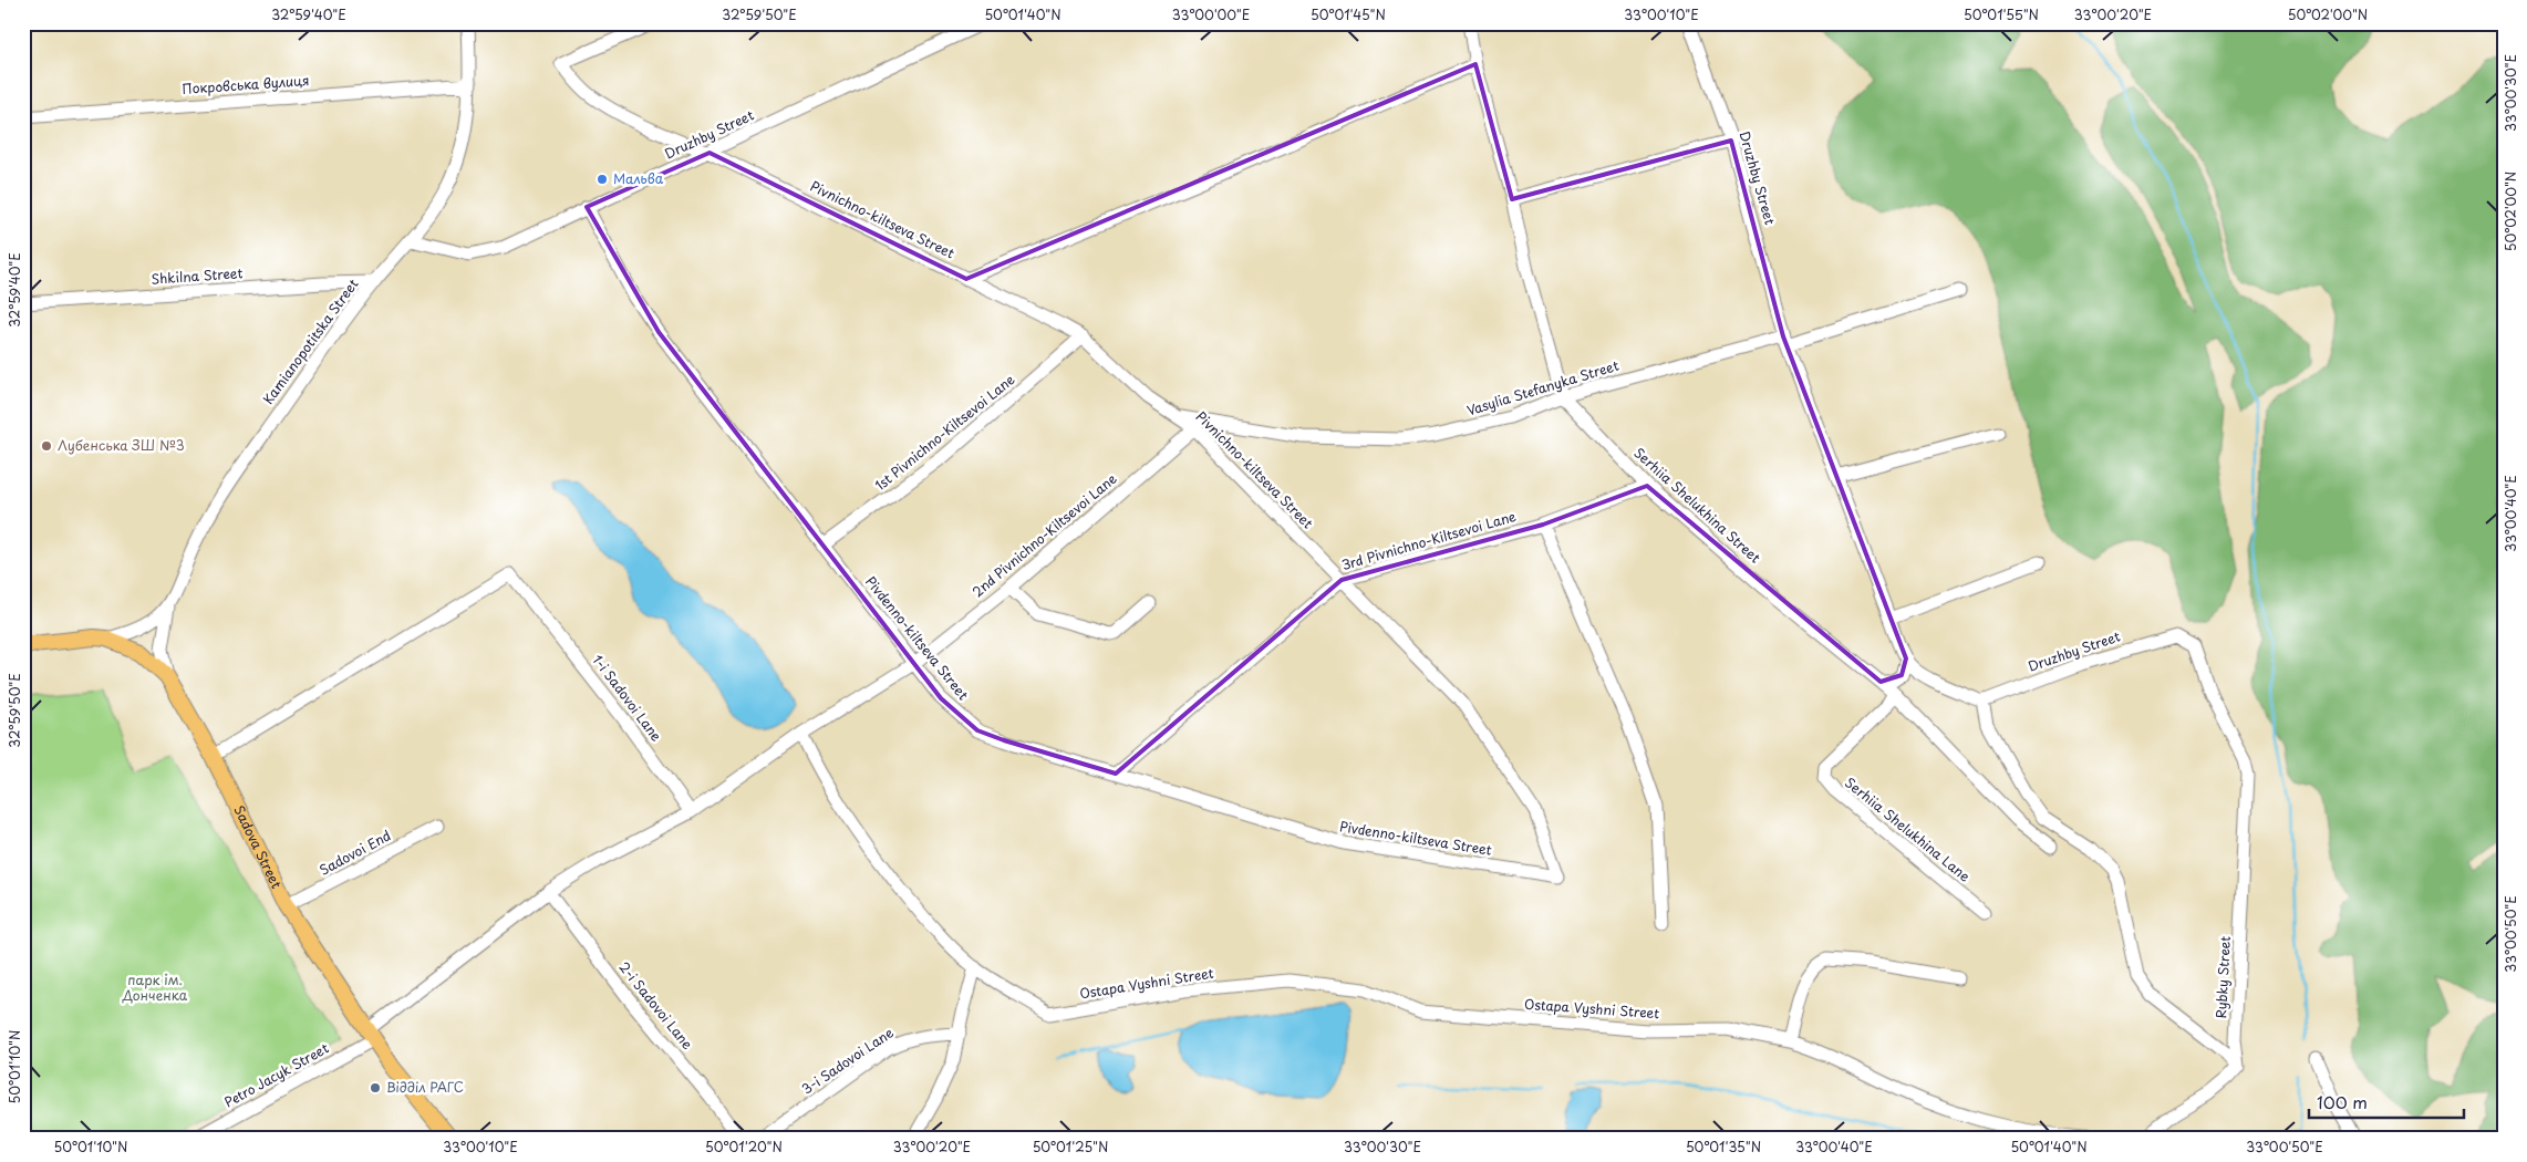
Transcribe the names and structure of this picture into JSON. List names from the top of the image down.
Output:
{
  "streets": {
    "main road": ["Sadova Street"],
    "street": [
      "Покровська вулиця",
      "Druzhby Street",
      "Pivnichno-kiltseva Street",
      "Shkilna Street",
      "Kamianopotitska Street",
      "Vasylia Stefanyka Street",
      "1st Pivnichno-Kiltsevoi Lane",
      "Serhiia Shelukhina Street",
      "2nd Pivnichno-Kiltsevoi Lane",
      "3rd Pivnichno-Kiltsevoi Lane",
      "Pivdenno-kiltseva Street",
      "1-i Sadovoi Lane",
      "Serhiia Shelukhina Lane",
      "Sadovoi End",
      "Rybky Street",
      "Ostapa Vyshni Street",
      "2-i Sadovoi Lane",
      "3-i Sadovoi Lane",
      "Petro Jacyk Street"
    ]
  },
  "crossings": [
    ["Покровська вулиця", "Kamianopotitska Street"],
    ["Druzhby Street", "Pivnichno-kiltseva Street"],
    ["Druzhby Street", "Kamianopotitska Street"],
    ["Druzhby Street", "Vasylia Stefanyka Street"],
    ["Druzhby Street", "Pivdenno-kiltseva Street"],
    ["Druzhby Street", "Rybky Street"],
    ["Pivnichno-kiltseva Street", "Vasylia Stefanyka Street"],
    ["Pivnichno-kiltseva Street", "1st Pivnichno-Kiltsevoi Lane"],
    ["Pivnichno-kiltseva Street", "2nd Pivnichno-Kiltsevoi Lane"],
    ["Pivnichno-kiltseva Street", "3rd Pivnichno-Kiltsevoi Lane"],
    ["Pivnichno-kiltseva Street", "Pivdenno-kiltseva Street"],
    ["Shkilna Street", "Kamianopotitska Street"],
    ["Kamianopotitska Street", "Sadova Street"],
    ["Vasylia Stefanyka Street", "Serhiia Shelukhina Street"],
    ["1st Pivnichno-Kiltsevoi Lane", "Pivdenno-kiltseva Street"],
    ["Serhiia Shelukhina Street", "3rd Pivnichno-Kiltsevoi Lane"],
    ["Serhiia Shelukhina Street", "Serhiia Shelukhina Lane"],
    ["2nd Pivnichno-Kiltsevoi Lane", "Pivdenno-kiltseva Street"],
    ["2nd Pivnichno-Kiltsevoi Lane", "1-i Sadovoi Lane"],
    ["2nd Pivnichno-Kiltsevoi Lane", "Ostapa Vyshni Street"],
    ["3rd Pivnichno-Kiltsevoi Lane", "Pivdenno-kiltseva Street"],
    ["1-i Sadovoi Lane", "Sadova Street"],
    ["Sadova Street", "Sadovoi End"],
    ["Sadova Street", "Petro Jacyk Street"]
  ],
  "parks": ["парк ім. Донченка"],
  "places": ["Мальва", "Лубенська ЗШ №3", "Відділ РАГС"],
  "scale_bar": "100 m",
  "coordinates": [
    "32°59'40\"E",
    "32°59'50\"E",
    "50°01'40\"N",
    "33°00'00\"E",
    "50°01'45\"N",
    "33°00'10\"E",
    "50°01'55\"N",
    "33°00'20\"E",
    "50°02'00\"N",
    "33°00'30\"E",
    "33°00'40\"E",
    "33°00'50\"E",
    "50°01'10\"N",
    "50°01'20\"N",
    "50°01'25\"N",
    "50°01'35\"N"
  ]
}
